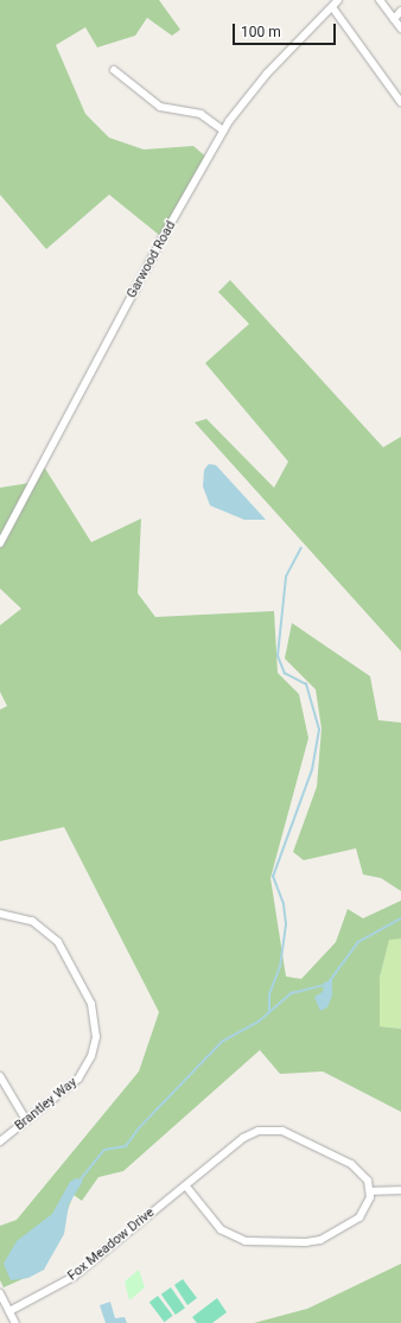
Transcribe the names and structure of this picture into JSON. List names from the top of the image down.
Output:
{
  "streets": {
    "street": ["Garwood Road", "Brantley Way", "Fox Meadow Drive"]
  },
  "scale_bar": "100 m"
}
